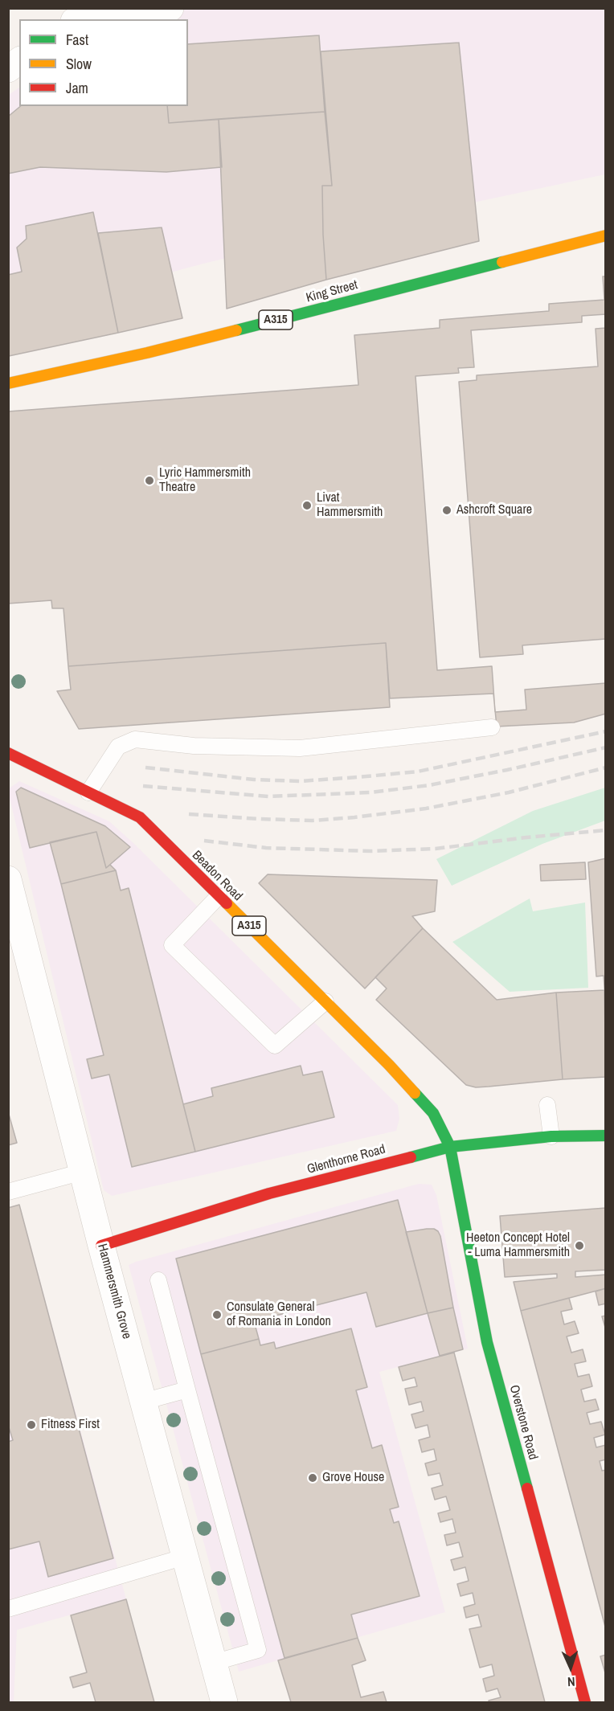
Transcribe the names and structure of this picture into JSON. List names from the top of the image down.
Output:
{
  "streets": {
    "main road": [
      "King Street",
      "A315",
      "Beadon Road",
      "Glenthorne Road",
      "Overstone Road"
    ],
    "street": ["Hammersmith Grove"]
  },
  "crossings": [
    ["Beadon Road", "Glenthorne Road"],
    ["Beadon Road", "Overstone Road"],
    ["Glenthorne Road", "Hammersmith Grove"],
    ["Glenthorne Road", "Overstone Road"]
  ],
  "places": [
    "Lyric Hammersmith Theatre",
    "Livat Hammersmith",
    "Ashcroft Square",
    "Heeton Concept Hotel - Luma Hammersmith",
    "Consulate General of Romania in London",
    "Fitness First",
    "Grove House"
  ],
  "legend": ["Fast", "Slow", "Jam"],
  "north": "bottom"
}
